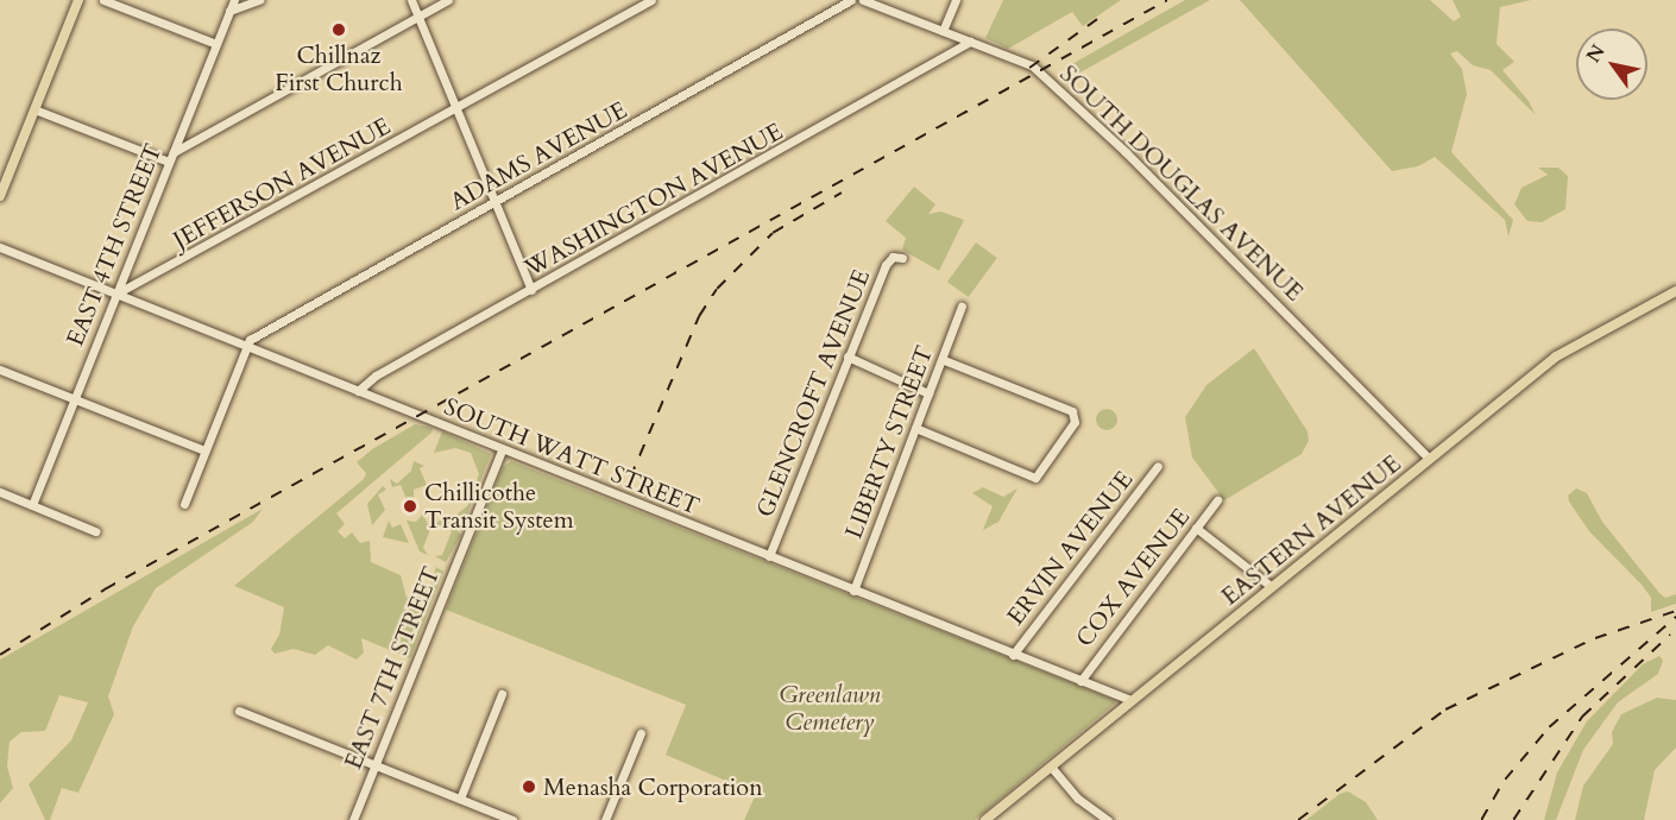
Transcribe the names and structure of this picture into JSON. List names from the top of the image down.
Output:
{
  "streets": {
    "main road": ["EASTERN AVENUE"],
    "street": [
      "ADAMS AVENUE",
      "JEFFERSON AVENUE",
      "SOUTH DOUGLAS AVENUE",
      "WASHINGTON AVENUE",
      "EAST 4TH STREET",
      "GLENCROFT AVENUE",
      "LIBERTY STREET",
      "SOUTH WATT STREET",
      "ERVIN AVENUE",
      "COX AVENUE",
      "EAST 7TH STREET"
    ]
  },
  "crossings": [
    ["ADAMS AVENUE", "SOUTH WATT STREET"],
    ["JEFFERSON AVENUE", "EAST 4TH STREET"],
    ["JEFFERSON AVENUE", "SOUTH WATT STREET"],
    ["SOUTH DOUGLAS AVENUE", "WASHINGTON AVENUE"],
    ["SOUTH DOUGLAS AVENUE", "EASTERN AVENUE"],
    ["WASHINGTON AVENUE", "SOUTH WATT STREET"],
    ["EAST 4TH STREET", "SOUTH WATT STREET"],
    ["GLENCROFT AVENUE", "SOUTH WATT STREET"],
    ["LIBERTY STREET", "SOUTH WATT STREET"],
    ["SOUTH WATT STREET", "EASTERN AVENUE"],
    ["SOUTH WATT STREET", "ERVIN AVENUE"],
    ["SOUTH WATT STREET", "COX AVENUE"],
    ["SOUTH WATT STREET", "EAST 7TH STREET"]
  ],
  "parks": ["Greenlawn Cemetery"],
  "places": ["Chillnaz First Church", "Chillicothe Transit System", "Menasha Corporation"],
  "north": "top left"
}
